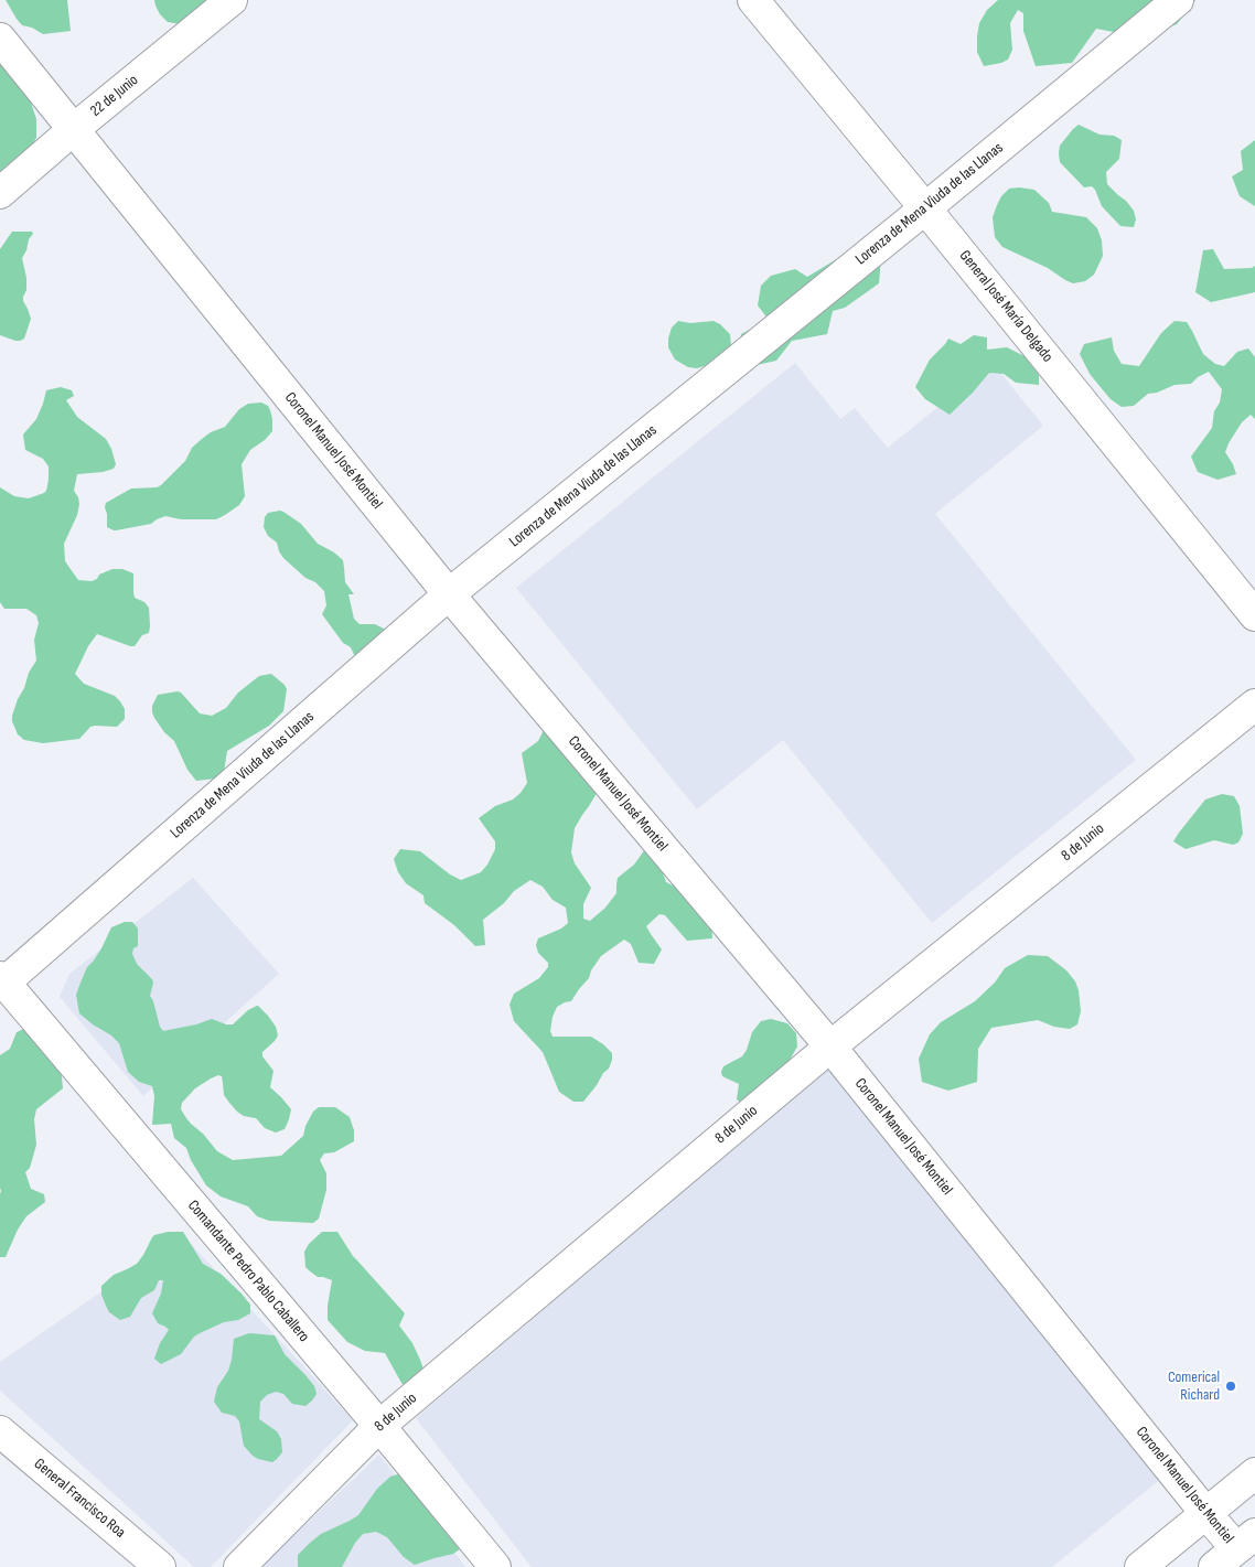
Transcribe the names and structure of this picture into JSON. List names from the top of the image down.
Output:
{
  "streets": {
    "main road": [
      "22 de Junio",
      "Lorenza de Mena Viuda de las Llanas",
      "General José María Delgado",
      "Coronel Manuel José Montiel",
      "8 de Junio",
      "Comandante Pedro Pablo Caballero",
      "General Francisco Roa"
    ]
  },
  "crossings": [
    ["22 de Junio", "Coronel Manuel José Montiel"],
    ["Lorenza de Mena Viuda de las Llanas", "General José María Delgado"],
    ["Lorenza de Mena Viuda de las Llanas", "Coronel Manuel José Montiel"],
    ["Lorenza de Mena Viuda de las Llanas", "Comandante Pedro Pablo Caballero"],
    ["Coronel Manuel José Montiel", "8 de Junio"],
    ["8 de Junio", "Comandante Pedro Pablo Caballero"]
  ],
  "places": ["Comerical Richard"]
}
